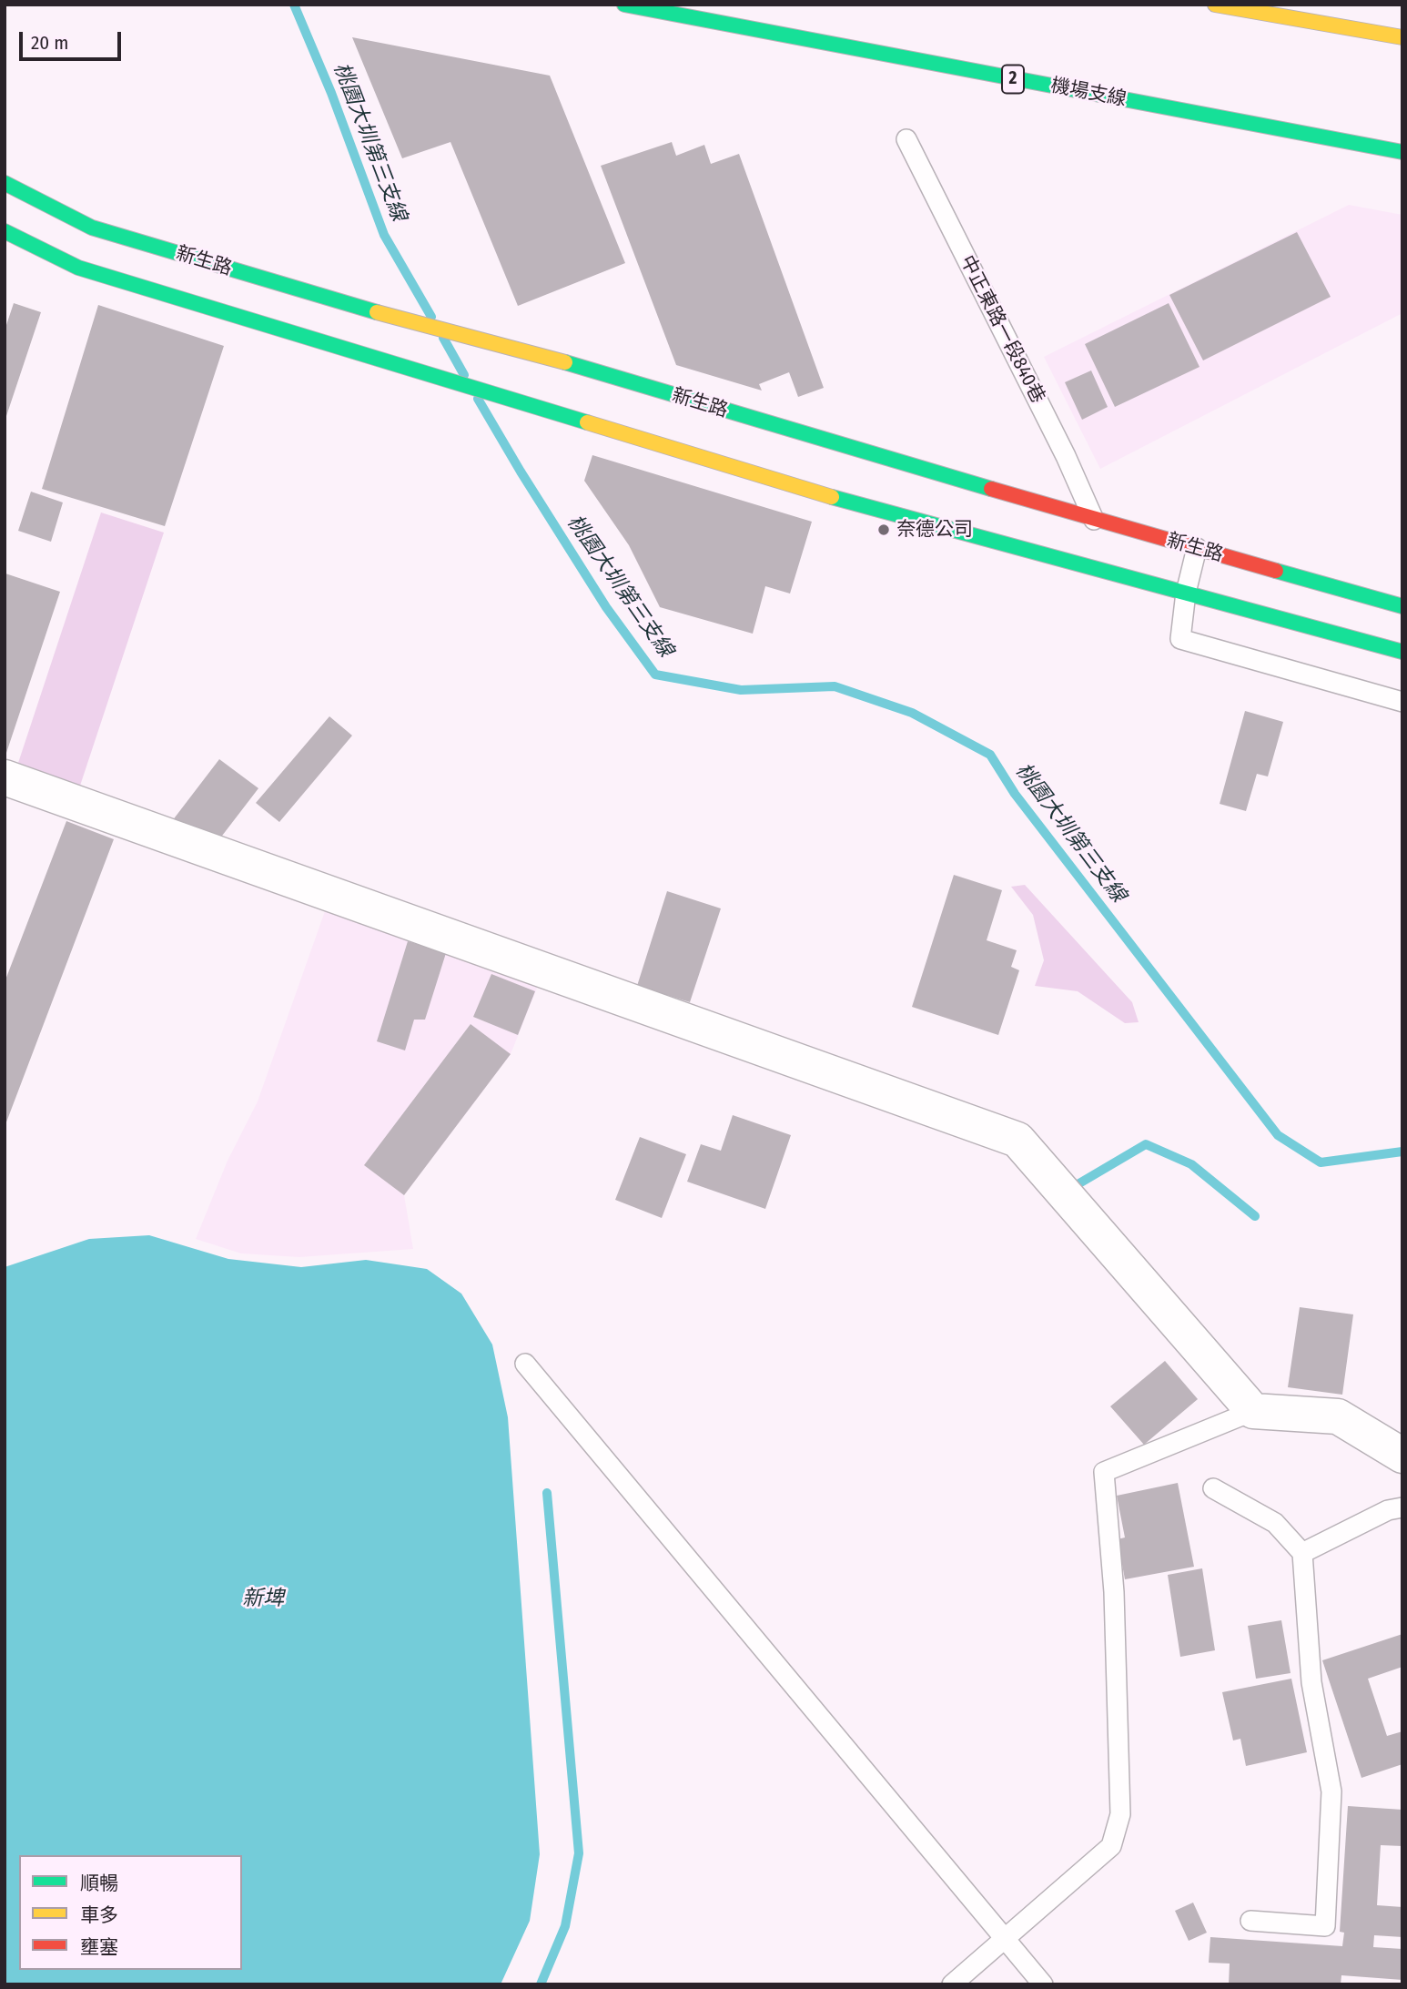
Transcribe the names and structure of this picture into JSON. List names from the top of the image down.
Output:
{
  "streets": {
    "main road": ["2", "機場支線", "新生路"],
    "lane": ["中正東路一段840巷"]
  },
  "crossings": [
    ["新生路", "中正東路一段840巷"]
  ],
  "water": ["桃園大圳第三支線", "新埤"],
  "places": ["奈德公司"],
  "legend": ["順暢", "車多", "壅塞"],
  "scale_bar": "20 m"
}
